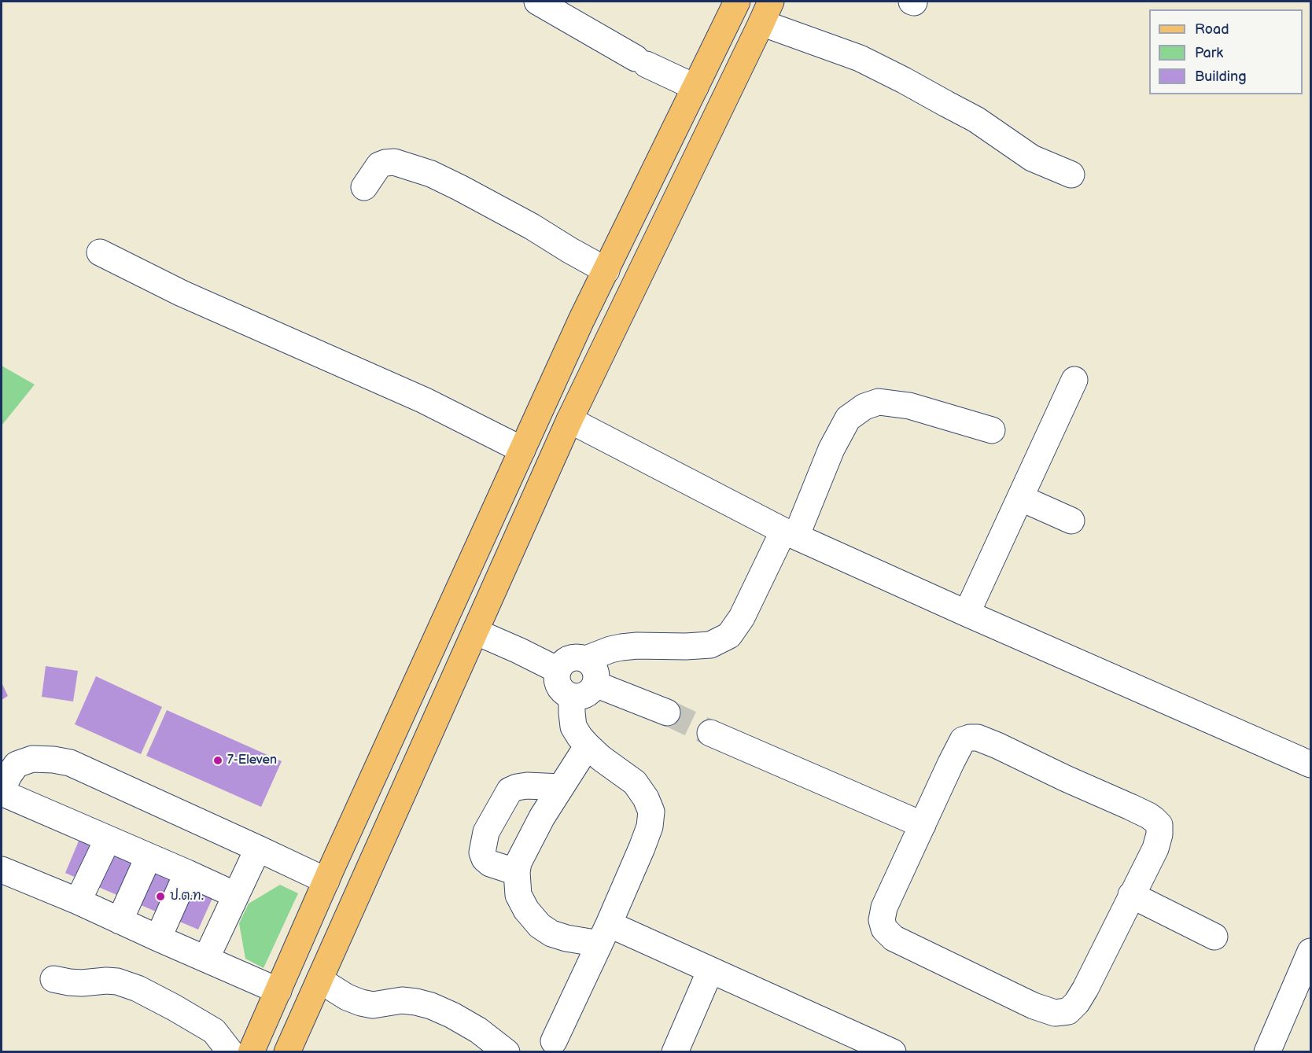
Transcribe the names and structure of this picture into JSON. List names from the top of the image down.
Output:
{
  "places": ["7-Eleven", "ป.ต.ท."],
  "legend": ["Road", "Park", "Building"]
}
